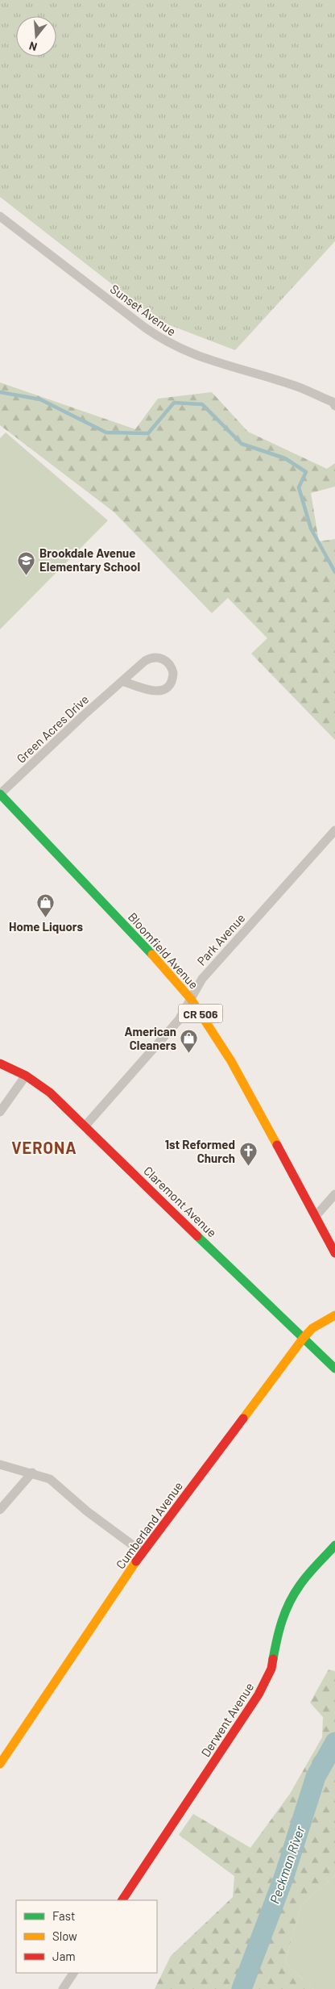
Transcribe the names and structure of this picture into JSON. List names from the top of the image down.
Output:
{
  "streets": {
    "street": [
      "Sunset Avenue",
      "Green Acres Drive",
      "Park Avenue",
      "Bloomfield Avenue",
      "CR 506",
      "Claremont Avenue",
      "Cumberland Avenue",
      "Derwent Avenue"
    ]
  },
  "crossings": [
    ["Green Acres Drive", "Bloomfield Avenue"],
    ["Park Avenue", "Bloomfield Avenue"],
    ["Park Avenue", "Claremont Avenue"],
    ["Claremont Avenue", "Cumberland Avenue"]
  ],
  "districts": ["VERONA"],
  "water": ["Peckman River"],
  "places": {
    "school or university": ["Brookdale Avenue Elementary School"],
    "shop": ["Home Liquors", "American Cleaners"],
    "church": ["1st Reformed Church"]
  },
  "legend": ["Fast", "Slow", "Jam"],
  "north": "bottom"
}
